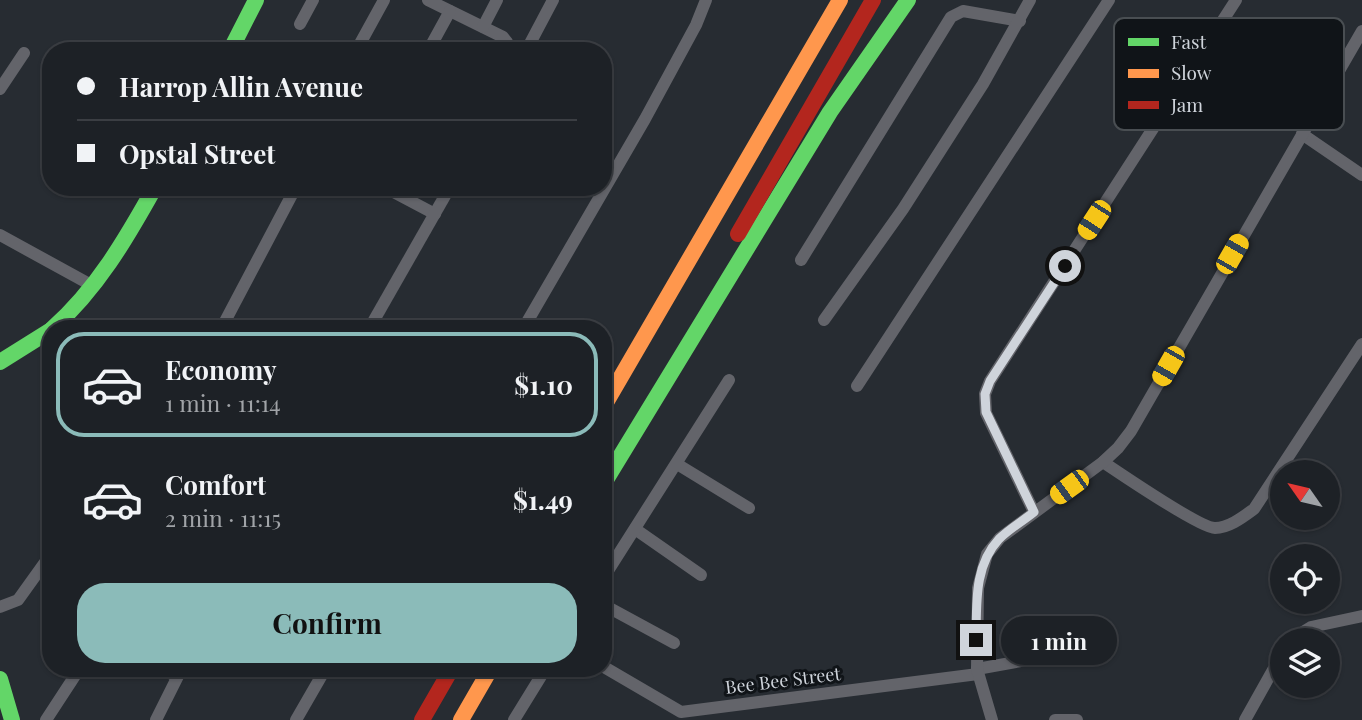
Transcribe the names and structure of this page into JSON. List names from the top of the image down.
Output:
{
  "streets": {
    "street": ["Bee Bee Street"]
  },
  "legend": ["Fast", "Slow", "Jam"],
  "north": "top left",
  "page": {
    "banner": ["Harrop Allin Avenue", "Opstal Street"],
    "list": [
      {
        "name": "Economy",
        "note": "1 min · 11:14",
        "value": "$1.10"
      },
      {
        "name": "Comfort",
        "note": "2 min · 11:15",
        "value": "$1.49"
      }
    ],
    "buttons": "Confirm",
    "bubble": "1 min"
  }
}
